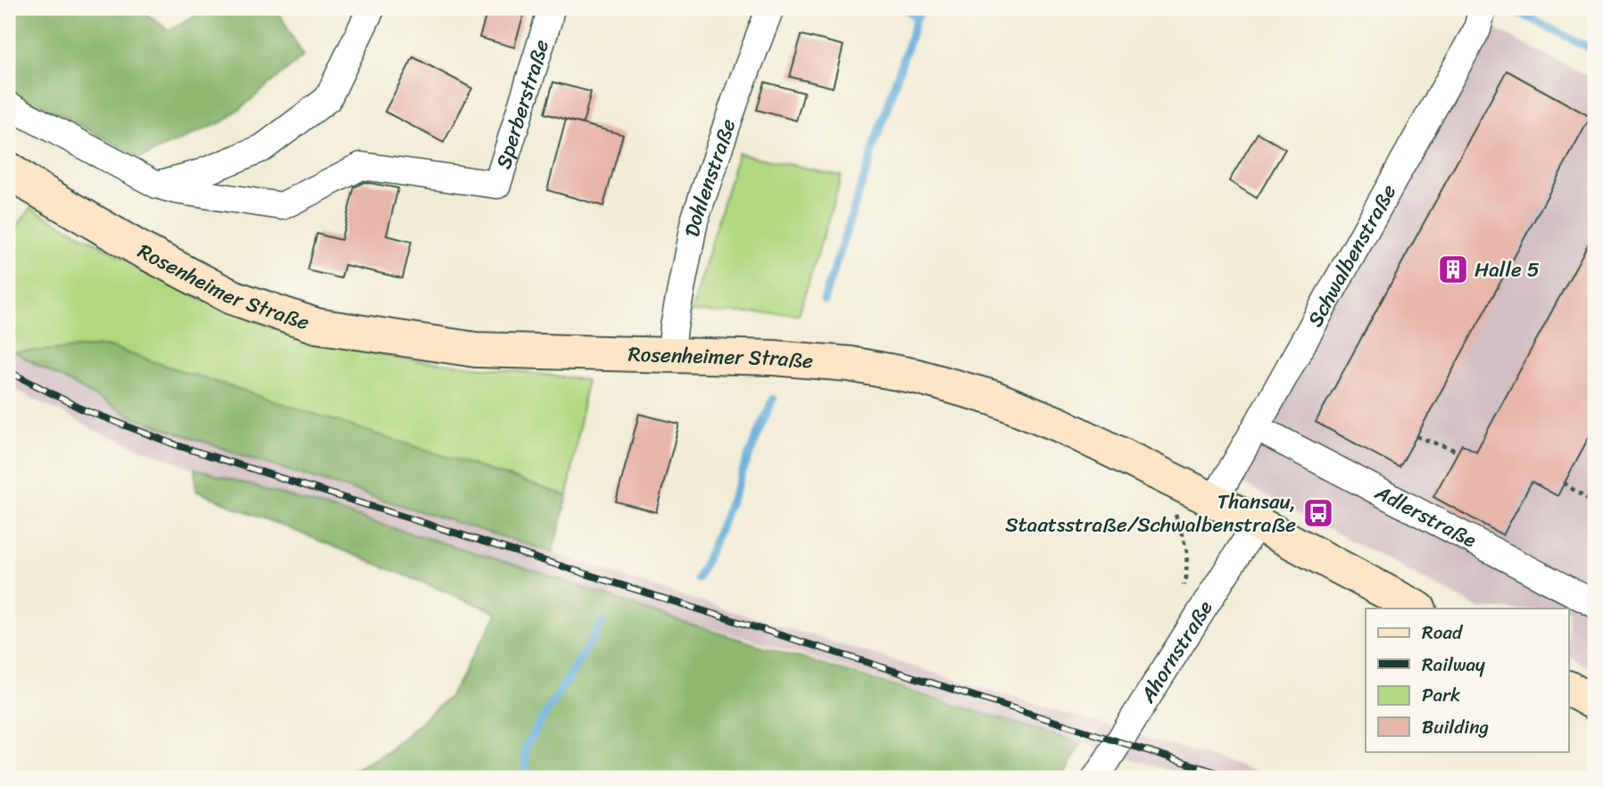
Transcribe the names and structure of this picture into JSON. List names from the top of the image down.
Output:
{
  "streets": {
    "main road": ["Rosenheimer Straße"],
    "street": [
      "Sperberstraße",
      "Dohlenstraße",
      "Schwalbenstraße",
      "Adlerstraße",
      "Ahornstraße"
    ]
  },
  "crossings": [
    ["Dohlenstraße", "Rosenheimer Straße"],
    ["Schwalbenstraße", "Rosenheimer Straße"],
    ["Schwalbenstraße", "Adlerstraße"],
    ["Rosenheimer Straße", "Ahornstraße"]
  ],
  "places": {
    "building": ["Halle 5"],
    "bus stop": ["Thansau, Staatsstraße/Schwalbenstraße"]
  },
  "legend": [
    "Road",
    "Railway",
    "Park",
    "Building"
  ]
}
